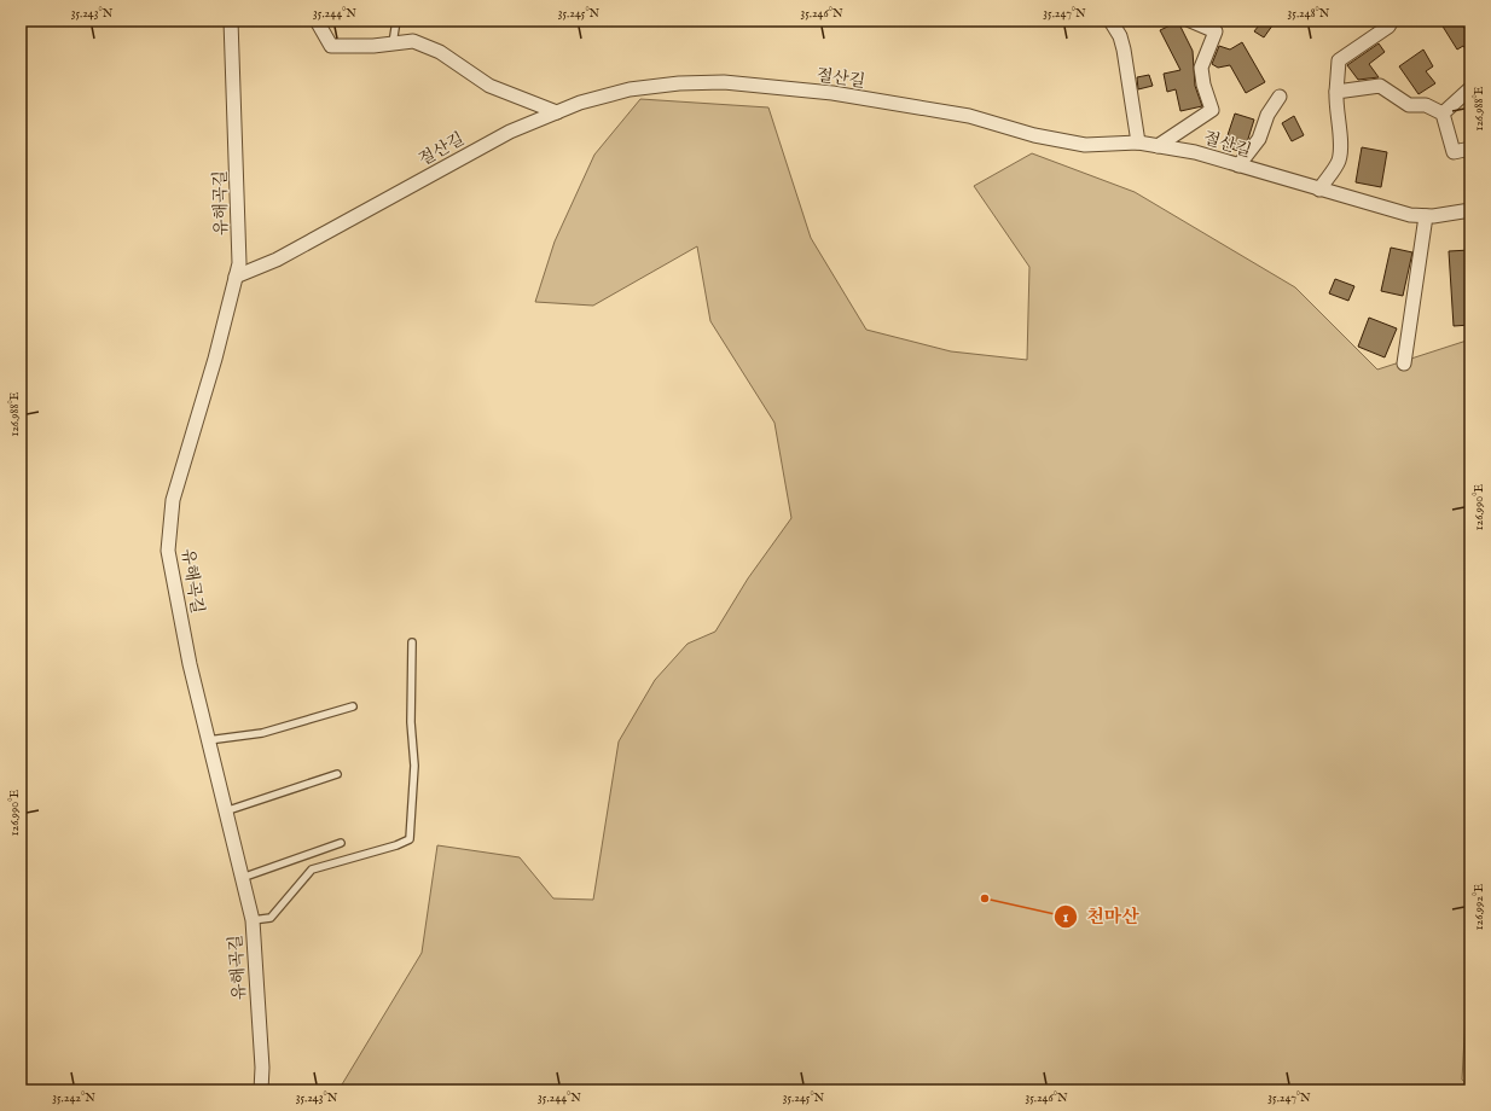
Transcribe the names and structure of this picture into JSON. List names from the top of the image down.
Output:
{
  "streets": {
    "street": ["절산길", "유해곡길"]
  },
  "crossings": [
    ["절산길", "유해곡길"]
  ],
  "places": ["천마산"],
  "coordinates": [
    "35.243°N",
    "35.244°N",
    "35.245°N",
    "35.246°N",
    "35.247°N",
    "35.248°N",
    "126.988°E",
    "126.990°E",
    "126.992°E",
    "35.242°N"
  ]
}
